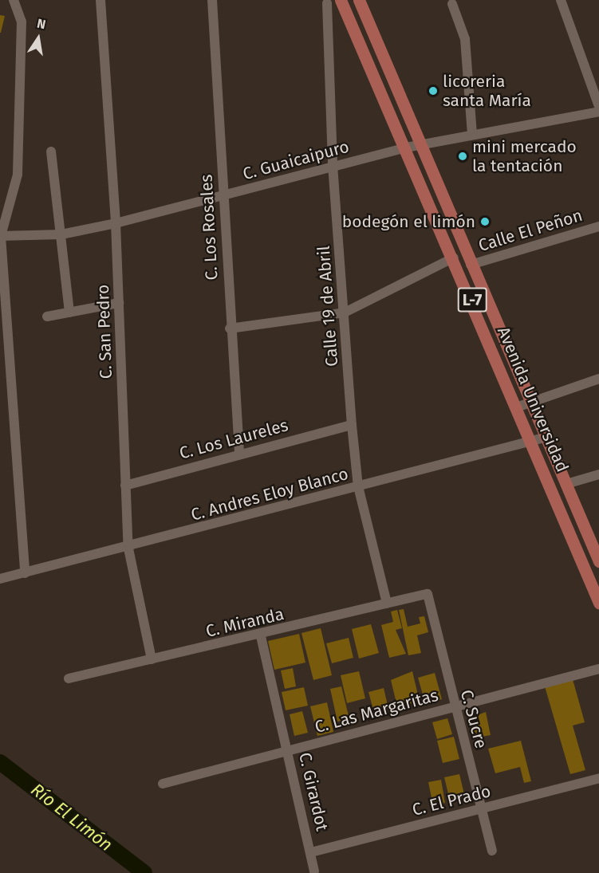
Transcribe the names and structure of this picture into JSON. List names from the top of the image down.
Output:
{
  "streets": {
    "main road": ["L-7", "Avenida Universidad"],
    "street": [
      "C. Guaicaipuro",
      "C. Los Rosales",
      "Calle El Peñon",
      "Calle 19 de Abril",
      "C. San Pedro",
      "C. Los Laureles",
      "C. Andres Eloy Blanco",
      "C. Miranda",
      "C. Las Margaritas",
      "C. Sucre",
      "C. Girardot",
      "C. El Prado"
    ]
  },
  "crossings": [
    ["C. Guaicaipuro", "C. Los Rosales"],
    ["C. Guaicaipuro", "Calle 19 de Abril"],
    ["C. Guaicaipuro", "C. San Pedro"],
    ["C. Guaicaipuro", "Avenida Universidad"],
    ["C. Los Rosales", "C. Los Laureles"],
    ["Calle El Peñon", "Avenida Universidad"],
    ["Calle 19 de Abril", "C. Los Laureles"],
    ["Calle 19 de Abril", "C. Andres Eloy Blanco"],
    ["Calle 19 de Abril", "C. Miranda"],
    ["C. San Pedro", "C. Los Laureles"],
    ["C. San Pedro", "C. Andres Eloy Blanco"],
    ["C. San Pedro", "C. Miranda"],
    ["Avenida Universidad", "C. Andres Eloy Blanco"],
    ["C. Miranda", "C. Sucre"],
    ["C. Miranda", "C. Girardot"],
    ["C. Las Margaritas", "C. Sucre"],
    ["C. Las Margaritas", "C. Girardot"],
    ["C. Sucre", "C. El Prado"],
    ["C. Girardot", "C. El Prado"]
  ],
  "water": ["Río El Limón"],
  "places": ["licoreria santa María", "mini mercado la tentación", "bodegón el limón"],
  "north": "top"
}
